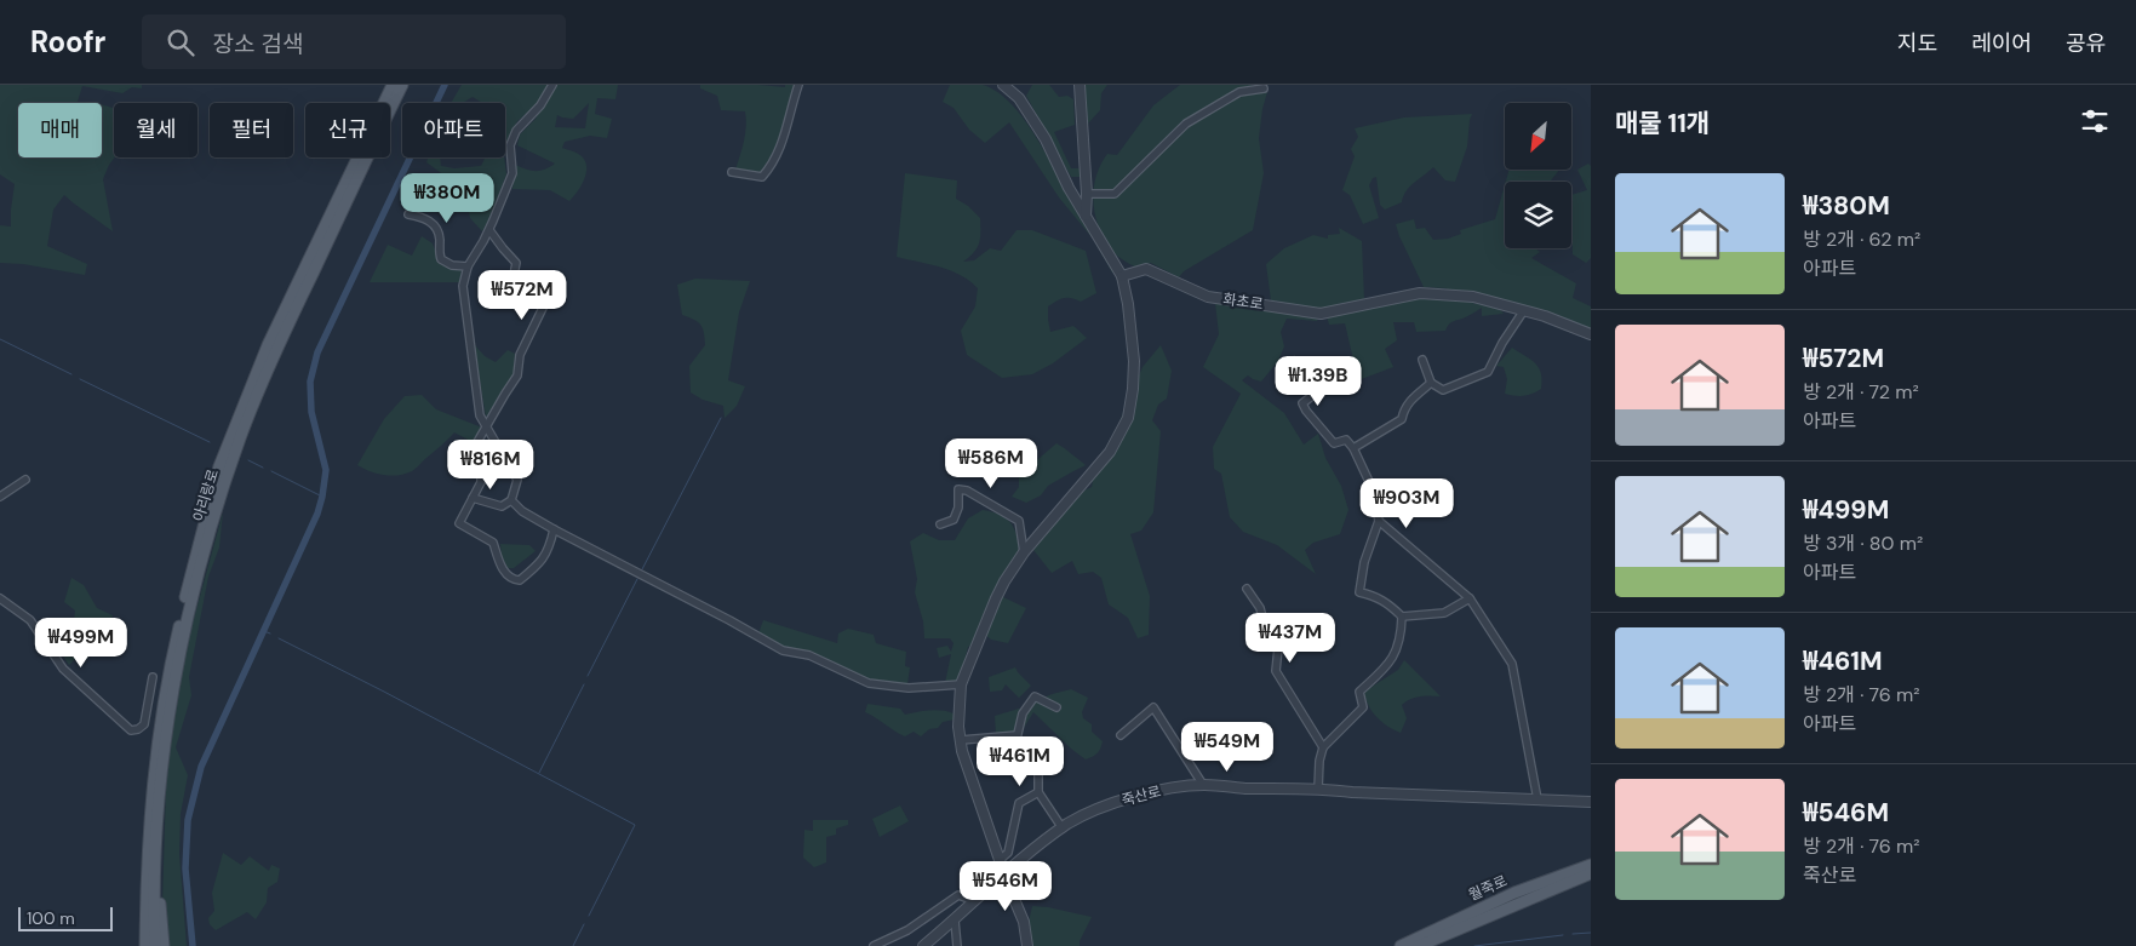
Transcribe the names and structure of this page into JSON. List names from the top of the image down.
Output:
{
  "streets": {
    "main road": ["아리랑로", "월죽로"],
    "street": ["화초로", "죽산로"]
  },
  "scale_bar": "100 m",
  "north": "bottom left",
  "page": {
    "header": "Roofr",
    "search": "장소 검색",
    "nav": ["지도", "레이어", "공유"],
    "heading": "매물 11개",
    "chip": [
      "매매",
      "월세",
      "필터",
      "신규",
      "아파트"
    ],
    "list": [
      {
        "name": "₩380M",
        "note": "방 2개 · 62 m² · 아파트"
      },
      {
        "name": "₩572M",
        "note": "방 2개 · 72 m² · 아파트"
      },
      {
        "name": "₩499M",
        "note": "방 3개 · 80 m² · 아파트"
      },
      {
        "name": "₩461M",
        "note": "방 2개 · 76 m² · 아파트"
      },
      {
        "name": "₩546M",
        "note": "방 2개 · 76 m² · 죽산로"
      }
    ],
    "price": [
      "₩380M",
      "₩572M",
      "₩1.39B",
      "₩586M",
      "₩816M",
      "₩903M",
      "₩437M",
      "₩499M",
      "₩549M",
      "₩461M",
      "₩546M"
    ],
    "scale": "100 m"
  }
}
